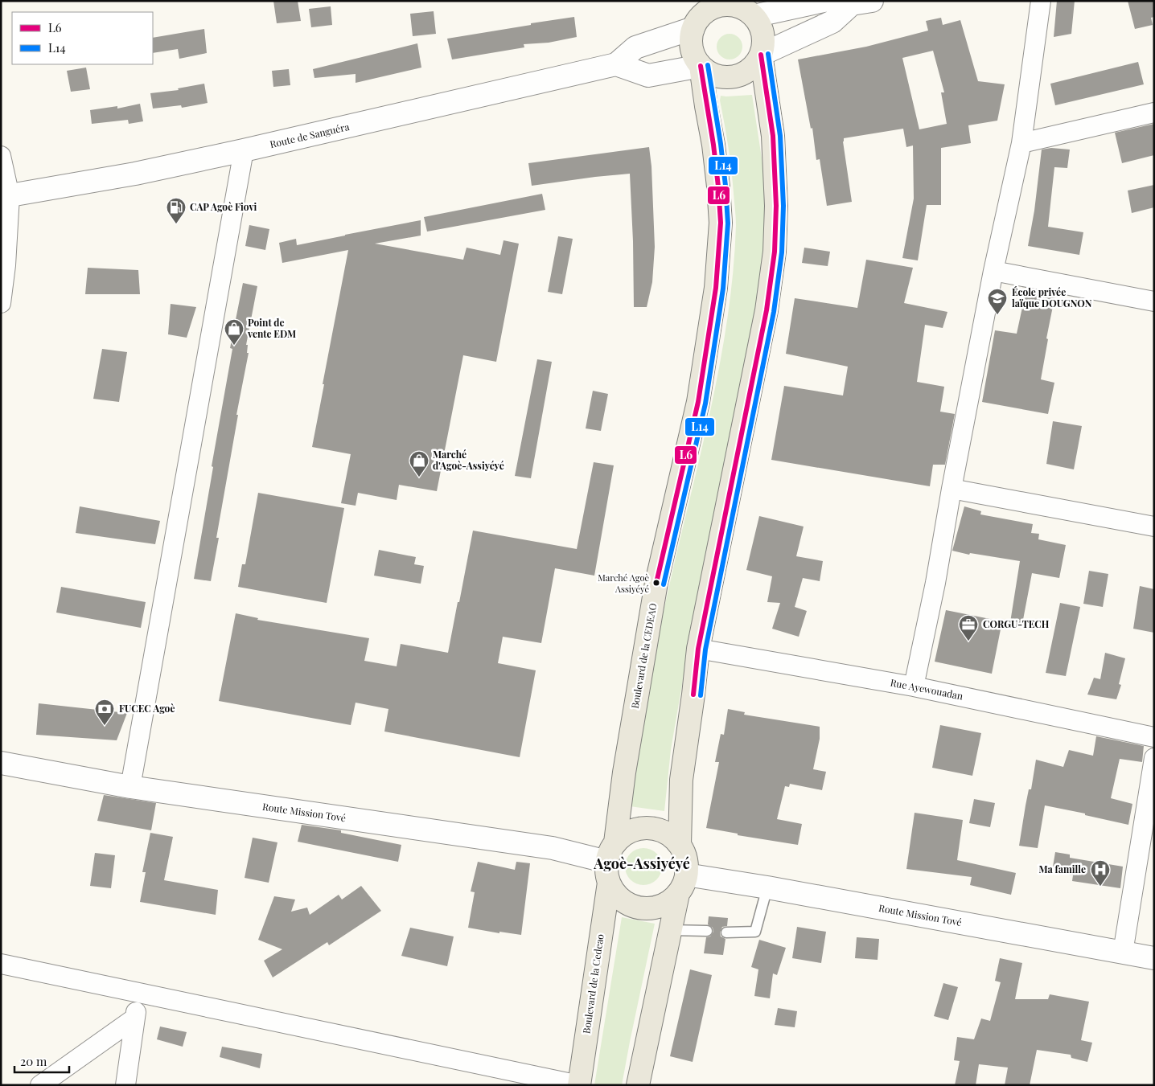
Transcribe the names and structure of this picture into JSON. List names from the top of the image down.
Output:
{
  "streets": {
    "main road": ["Boulevard de la CEDEAO", "Boulevard de la Cedeao"],
    "street": ["Route de Sanguéra", "Rue Ayewouadan", "Route Mission Tové"]
  },
  "crossings": [
    ["Route de Sanguéra", "Boulevard de la CEDEAO"],
    ["Boulevard de la CEDEAO", "Route Mission Tové"],
    ["Boulevard de la CEDEAO", "Boulevard de la Cedeao"],
    ["Route Mission Tové", "Boulevard de la Cedeao"]
  ],
  "districts": ["Agoè-Assiyéyé"],
  "places": {
    "fuel station": ["CAP Agoè Fiovi"],
    "school or university": ["École privée laïque DOUGNON"],
    "shop": ["Point de vente EDM", "Marché d'Agoè-Assiyéyé"],
    "other": ["Marché Agoè Assiyéyé"],
    "office": ["CORGU-TECH"],
    "bank": ["FUCEC Agoè"],
    "hospital": ["Ma famille"]
  },
  "lines": ["transit line L14", "transit line L6"],
  "legend": ["L6", "L14"],
  "scale_bar": "20 m"
}
